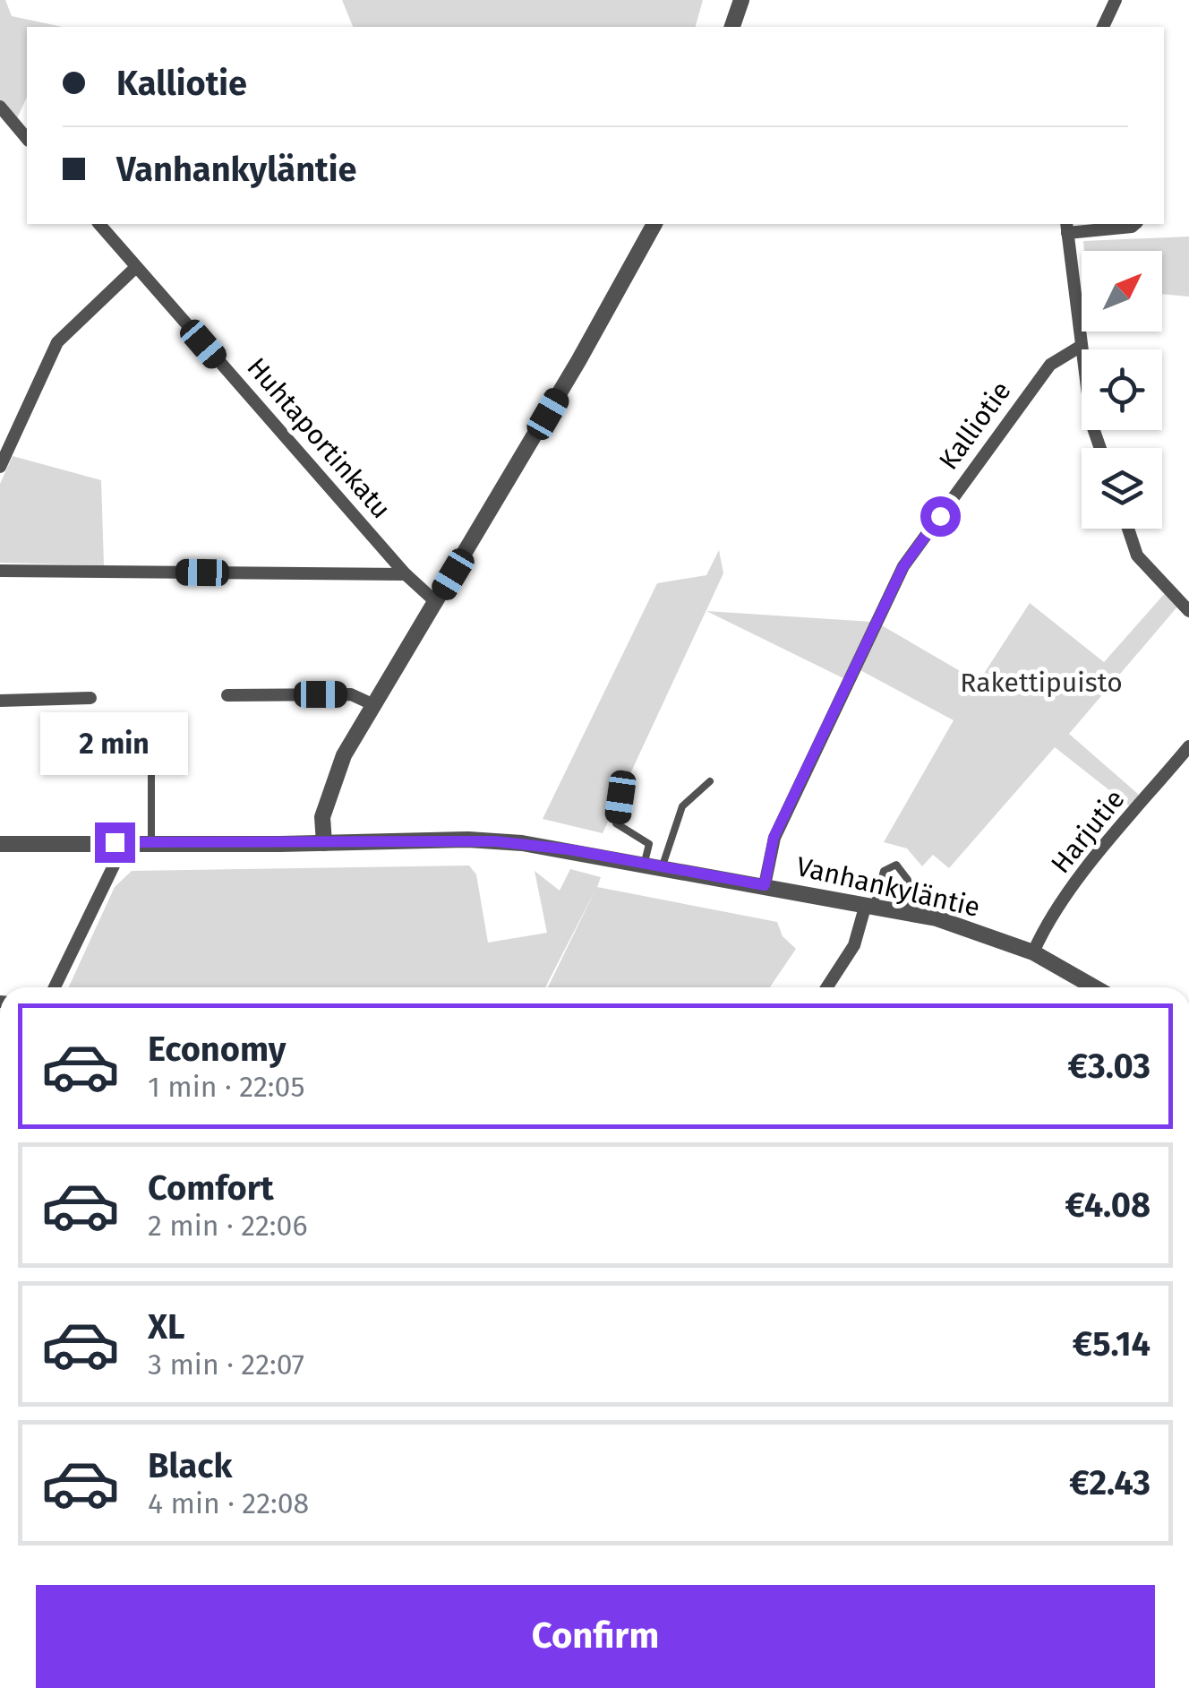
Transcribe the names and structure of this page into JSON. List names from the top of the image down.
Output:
{
  "streets": {
    "street": [
      "Kalliotie",
      "Huhtaportinkatu",
      "Harjutie",
      "Vanhankyläntie"
    ]
  },
  "crossings": [
    ["Kalliotie", "Vanhankyläntie"],
    ["Harjutie", "Vanhankyläntie"]
  ],
  "parks": ["Rakettipuisto"],
  "north": "top right",
  "page": {
    "banner": ["Kalliotie", "Vanhankyläntie"],
    "bubble": "2 min",
    "list": [
      {
        "name": "Economy",
        "note": "1 min · 22:05",
        "value": "€3.03"
      },
      {
        "name": "Comfort",
        "note": "2 min · 22:06",
        "value": "€4.08"
      },
      {
        "name": "XL",
        "note": "3 min · 22:07",
        "value": "€5.14"
      },
      {
        "name": "Black",
        "note": "4 min · 22:08",
        "value": "€2.43"
      }
    ],
    "buttons": "Confirm"
  }
}
